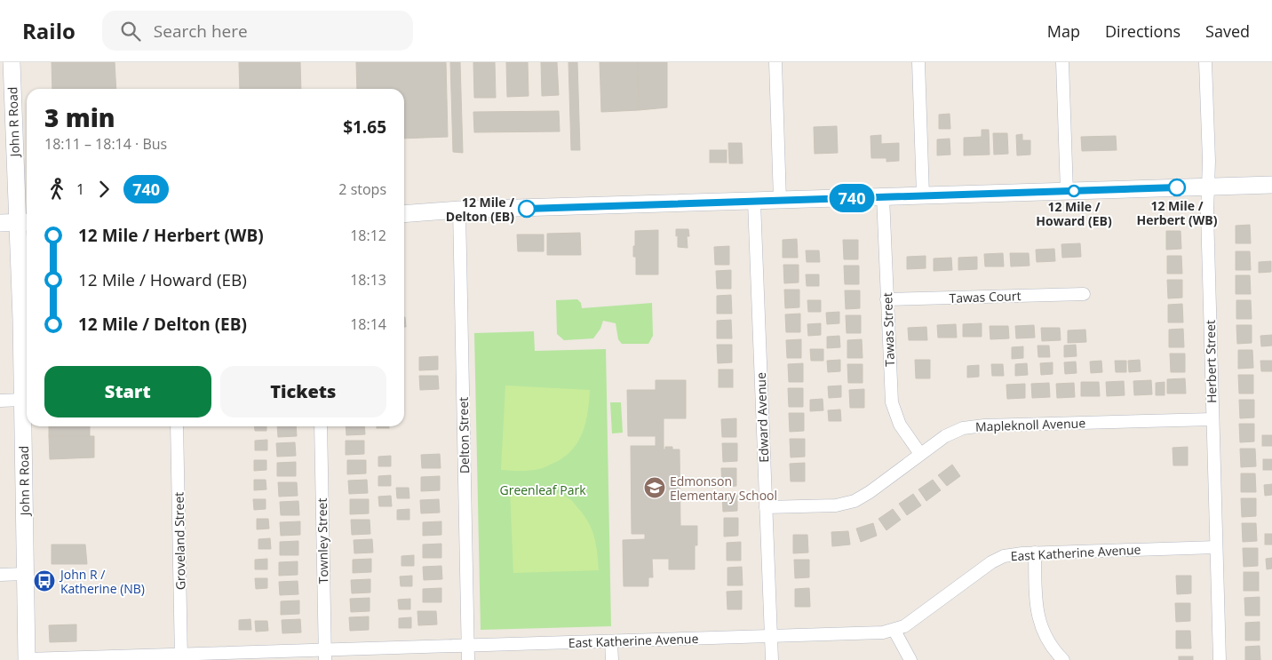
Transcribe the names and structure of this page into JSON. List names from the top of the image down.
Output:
{
  "streets": {
    "main road": ["John R Road"],
    "street": [
      "Tawas Court",
      "Tawas Street",
      "Herbert Street",
      "Edward Avenue",
      "Mapleknoll Avenue",
      "Delton Street",
      "Groveland Street",
      "Townley Street",
      "East Katherine Avenue"
    ]
  },
  "crossings": [
    ["John R Road", "East Katherine Avenue"],
    ["Tawas Court", "Tawas Street"],
    ["Tawas Street", "Mapleknoll Avenue"],
    ["Herbert Street", "Mapleknoll Avenue"],
    ["Herbert Street", "East Katherine Avenue"],
    ["Edward Avenue", "Mapleknoll Avenue"],
    ["Edward Avenue", "East Katherine Avenue"],
    ["Delton Street", "East Katherine Avenue"],
    ["Groveland Street", "East Katherine Avenue"],
    ["Townley Street", "East Katherine Avenue"]
  ],
  "parks": ["Greenleaf Park"],
  "places": {
    "other": ["12 Mile / Herbert (WB)", "12 Mile / Howard (EB)", "12 Mile / Delton (EB)"],
    "school or university": ["Edmonson Elementary School"],
    "bus stop": ["John R / Katherine (NB)"]
  },
  "lines": ["bus line 740"],
  "page": {
    "header": "Railo",
    "search": "Search here",
    "nav": ["Map", "Directions", "Saved"],
    "on_map": "740",
    "heading": ["3 min", "18:11 – 18:14 · Bus", "$1.65"],
    "legs": ["1", "740", "2 stops"],
    "list": [
      {
        "name": "12 Mile / Herbert (WB)",
        "value": "18:12"
      },
      {
        "name": "12 Mile / Howard (EB)",
        "value": "18:13"
      },
      {
        "name": "12 Mile / Delton (EB)",
        "value": "18:14"
      }
    ],
    "buttons": ["Start", "Tickets"]
  }
}
